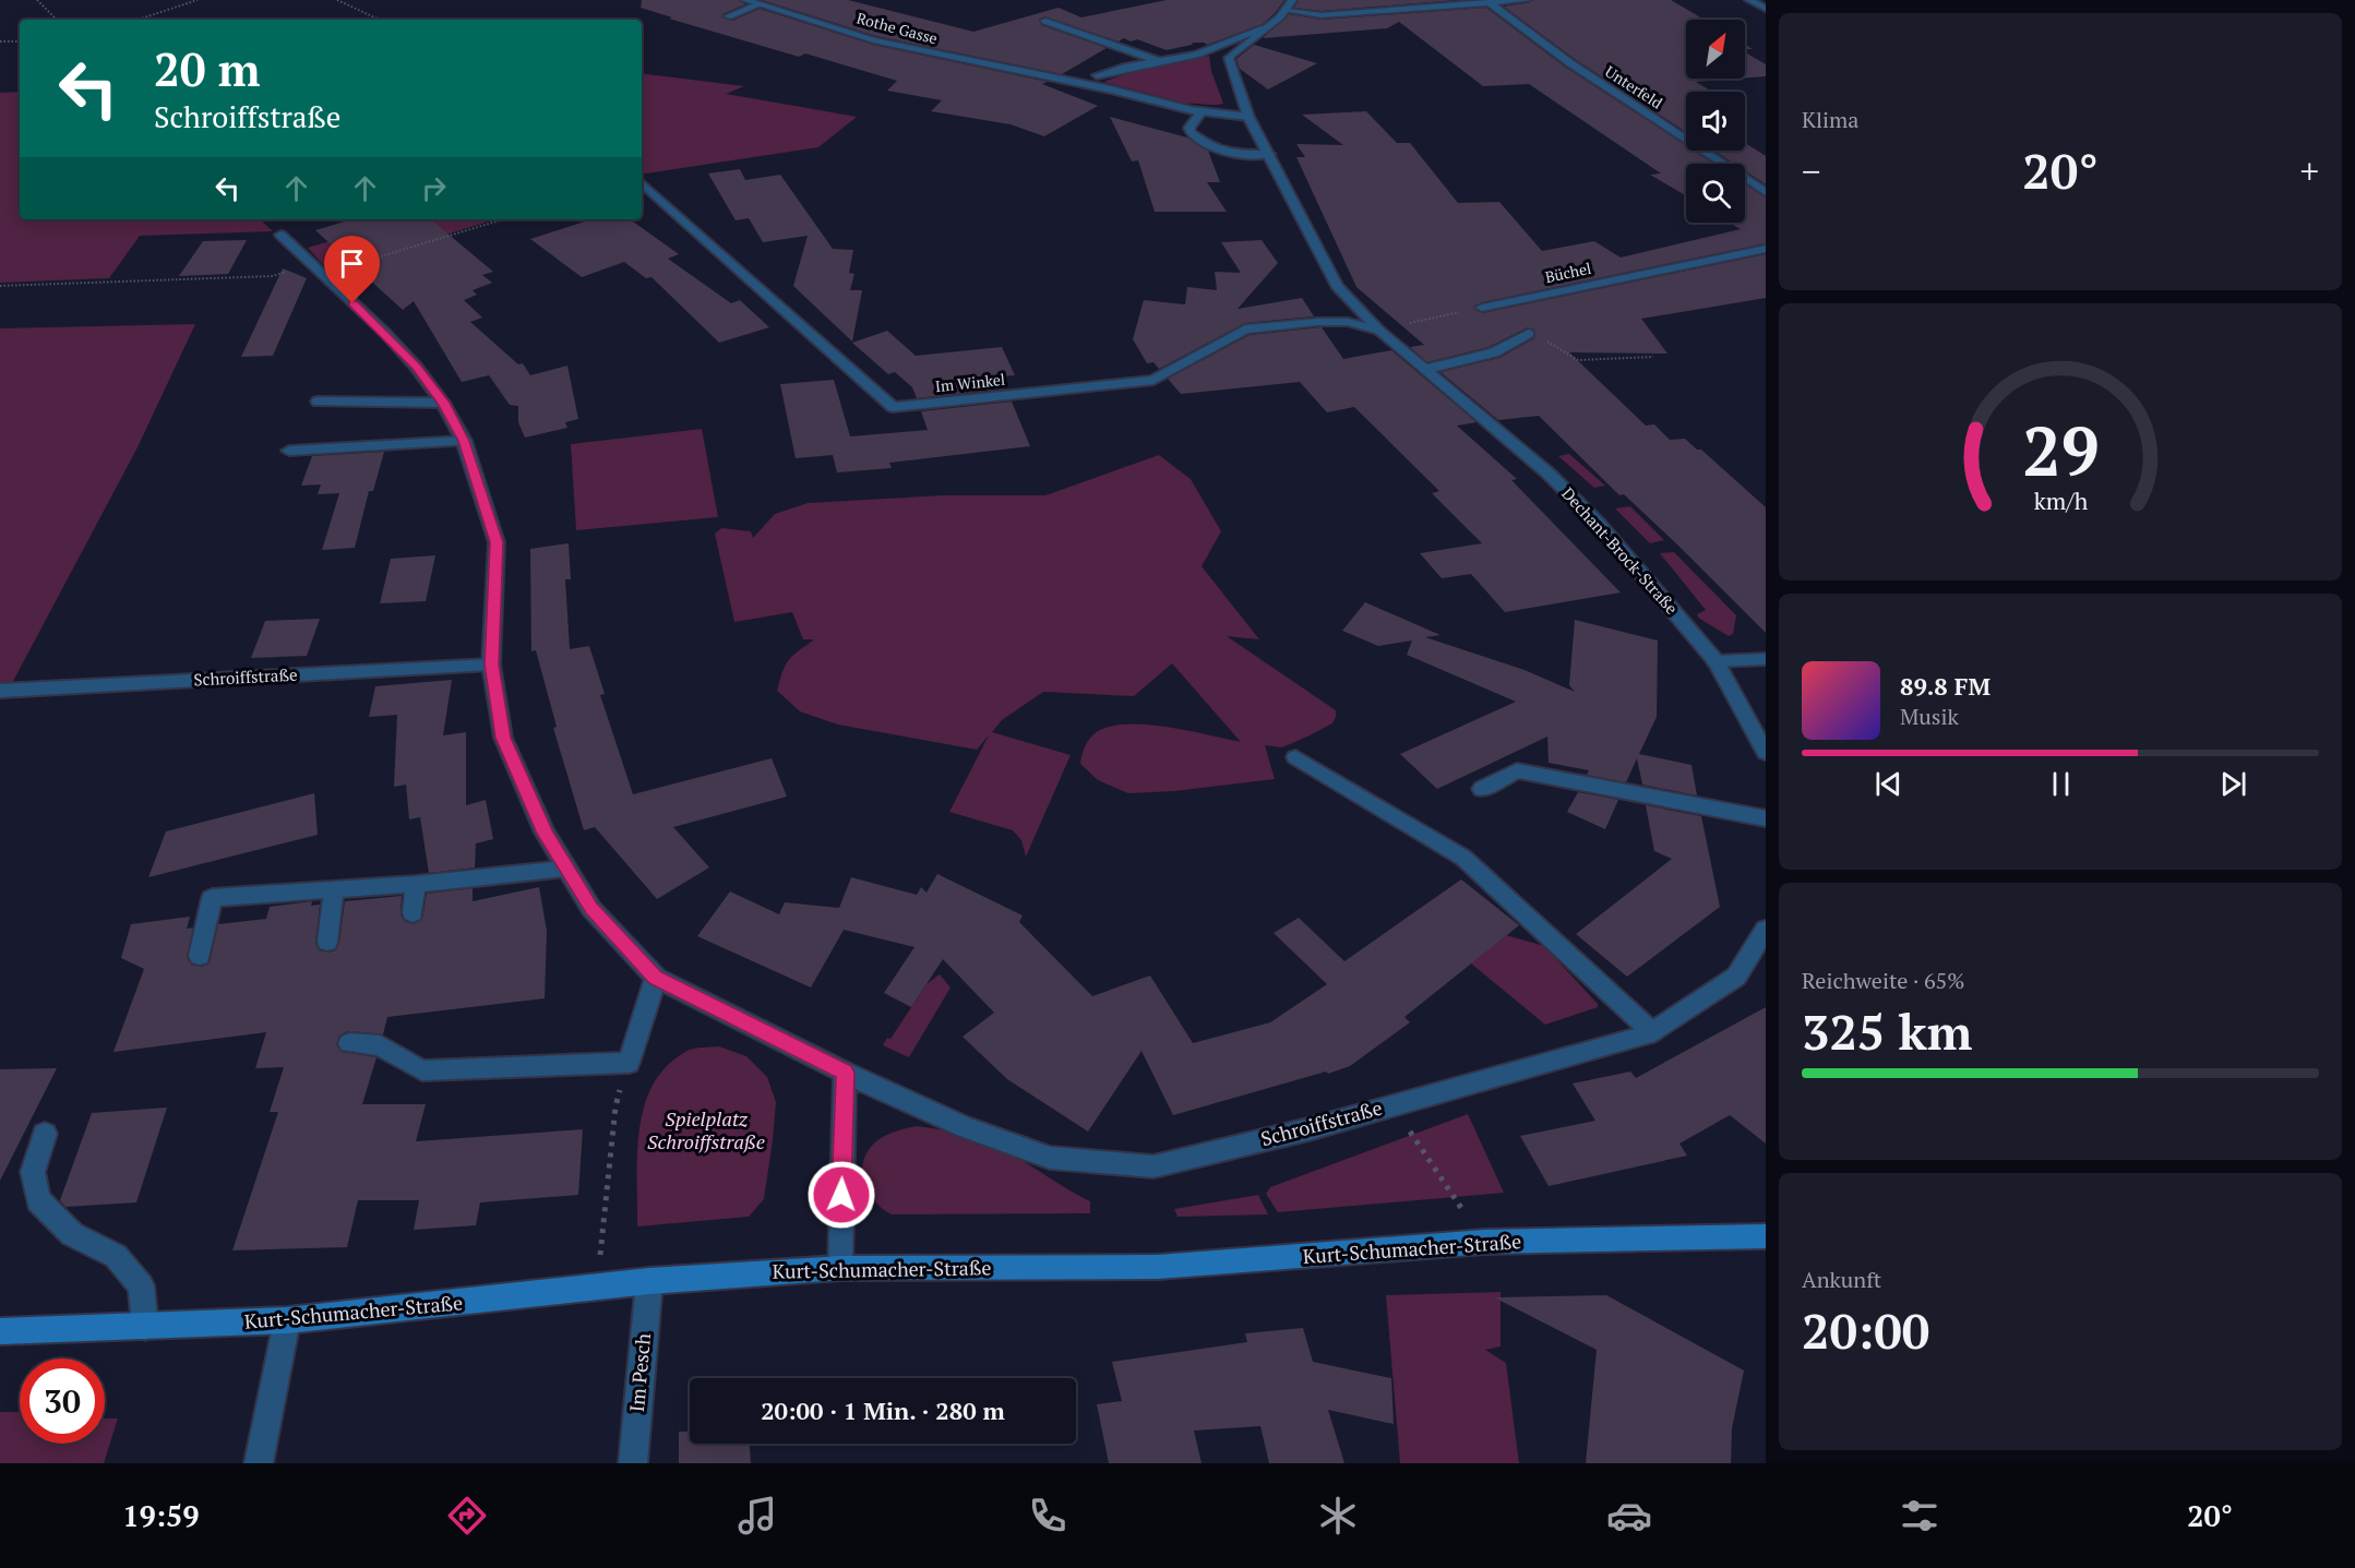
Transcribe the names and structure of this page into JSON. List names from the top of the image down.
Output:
{
  "streets": {
    "main road": ["Kurt-Schumacher-Straße"],
    "street": [
      "Rothe Gasse",
      "Unterfeld",
      "Büchel",
      "Im Winkel",
      "Dechant-Brock-Straße",
      "Schroiffstraße",
      "Im Pesch"
    ]
  },
  "crossings": [
    ["Im Winkel", "Dechant-Brock-Straße"],
    ["Kurt-Schumacher-Straße", "Im Pesch"]
  ],
  "parks": ["Spielplatz Schroiffstraße"],
  "north": "top right",
  "page": {
    "tile": [
      "Klima",
      ["Reichweite · 65%", "325 km"],
      ["Ankunft", "20:00"]
    ],
    "turn": ["20 m", "Schroiffstraße"],
    "heat": ["−", "20°", "+"],
    "song": ["89.8 FM", "Musik"],
    "limit": "30",
    "trip": "20:00 · 1 Min. · 280 m",
    "tabs": ["19:59", "20°"],
    "gauge": ["29", "km/h"]
  }
}
